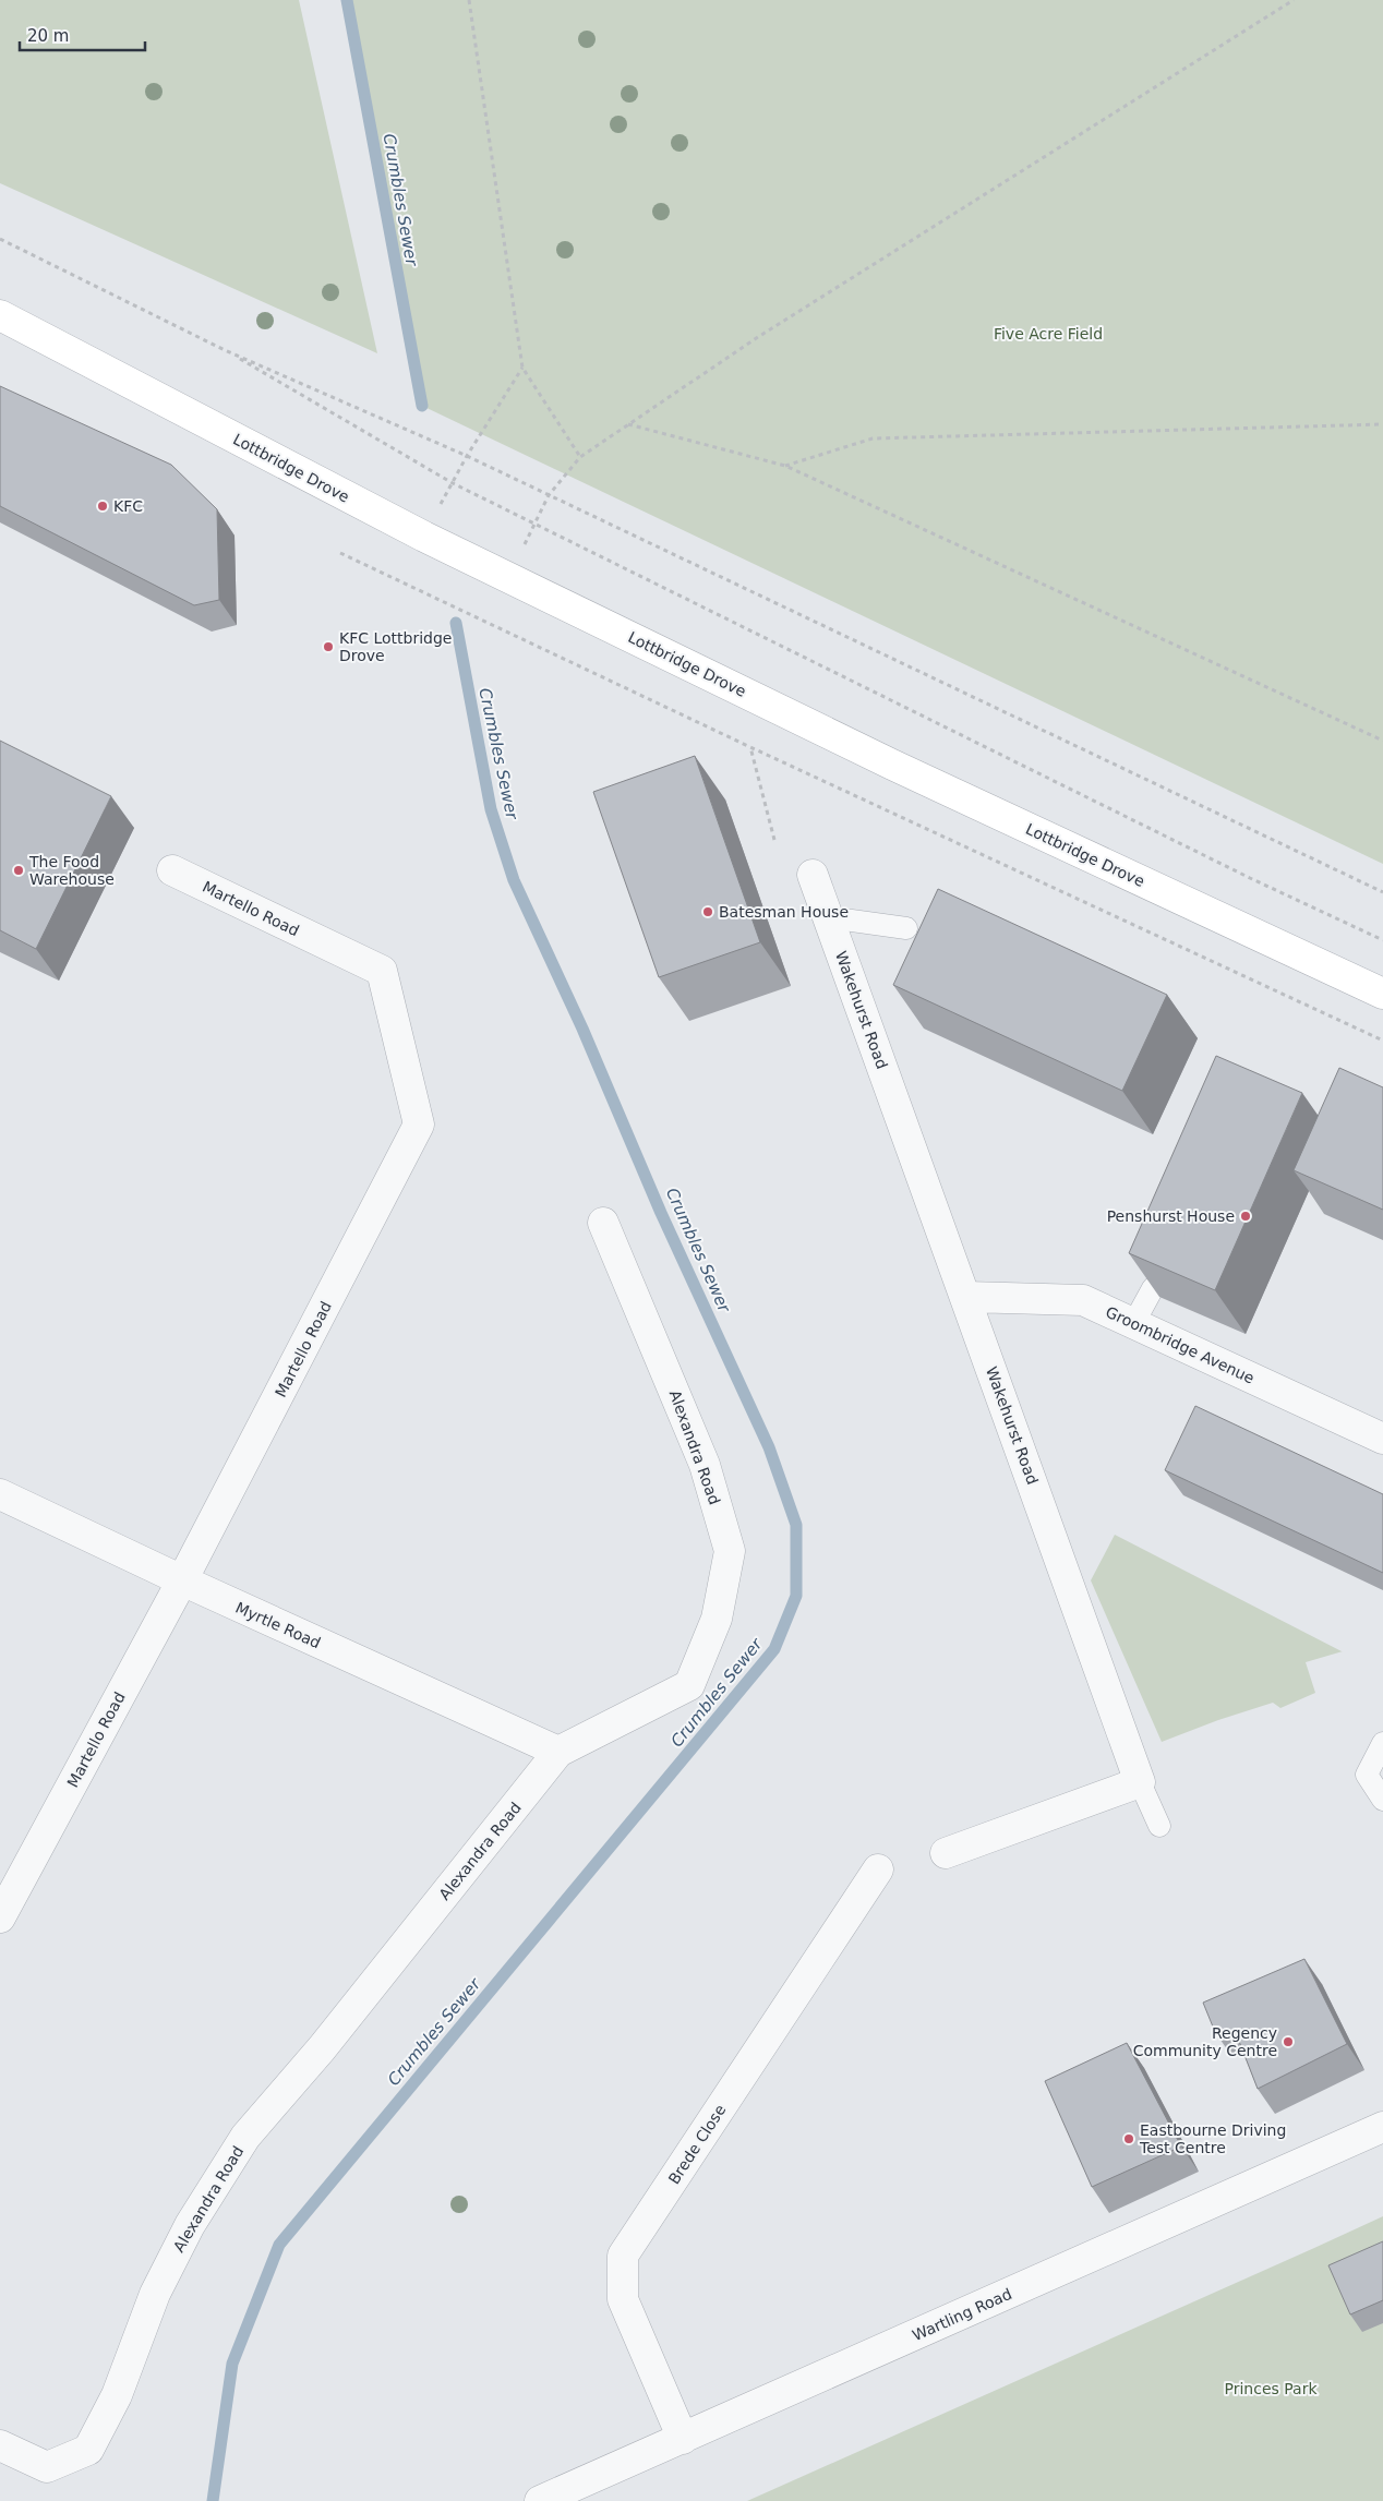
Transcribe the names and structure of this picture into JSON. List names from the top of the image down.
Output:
{
  "streets": {
    "street": [
      "Lottbridge Drove",
      "Martello Road",
      "Wakehurst Road",
      "Groombridge Avenue",
      "Alexandra Road",
      "Myrtle Road",
      "Brede Close",
      "Wartling Road"
    ]
  },
  "crossings": [
    ["Martello Road", "Myrtle Road"],
    ["Wakehurst Road", "Groombridge Avenue"],
    ["Alexandra Road", "Myrtle Road"],
    ["Brede Close", "Wartling Road"]
  ],
  "water": ["Crumbles Sewer"],
  "parks": ["Five Acre Field", "Princes Park"],
  "places": [
    "KFC",
    "KFC Lottbridge Drove",
    "The Food Warehouse",
    "Batesman House",
    "Penshurst House",
    "Regency Community Centre",
    "Eastbourne Driving Test Centre"
  ],
  "scale_bar": "20 m"
}
